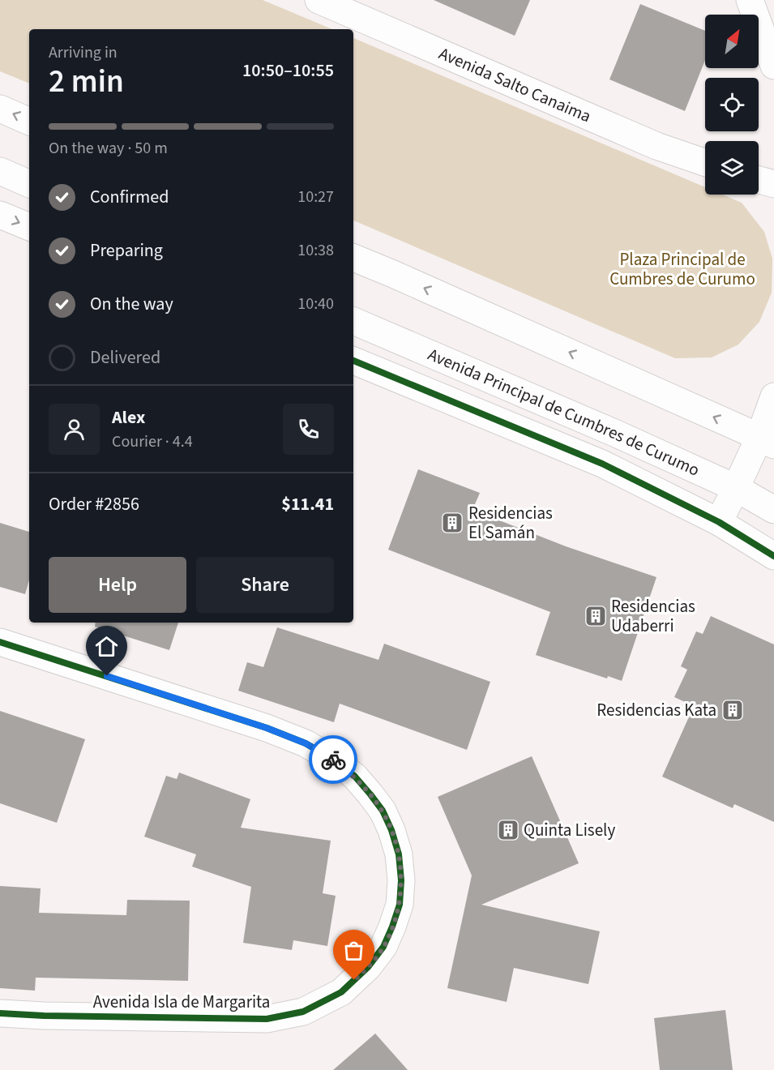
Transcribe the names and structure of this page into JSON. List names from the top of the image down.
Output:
{
  "streets": {
    "street": ["Avenida Salto Canaima", "Avenida Principal de Cumbres de Curumo", "Avenida Isla de Margarita"]
  },
  "parks": ["Plaza Principal de Cumbres de Curumo"],
  "places": {
    "building": [
      "Residencias El Samán",
      "Residencias Udaberri",
      "Residencias Kata",
      "Quinta Lisely"
    ]
  },
  "north": "top right",
  "page": {
    "heading": ["2 min", "Arriving in", "10:50–10:55"],
    "panel": [
      "Alex",
      "Courier · 4.4",
      "Order #2856",
      "$11.41"
    ],
    "bar": "On the way · 50 m",
    "list": [
      ["Confirmed", "10:27"],
      ["Preparing", "10:38"],
      ["On the way", "10:40"],
      "Delivered"
    ],
    "buttons": ["Help", "Share"]
  }
}
